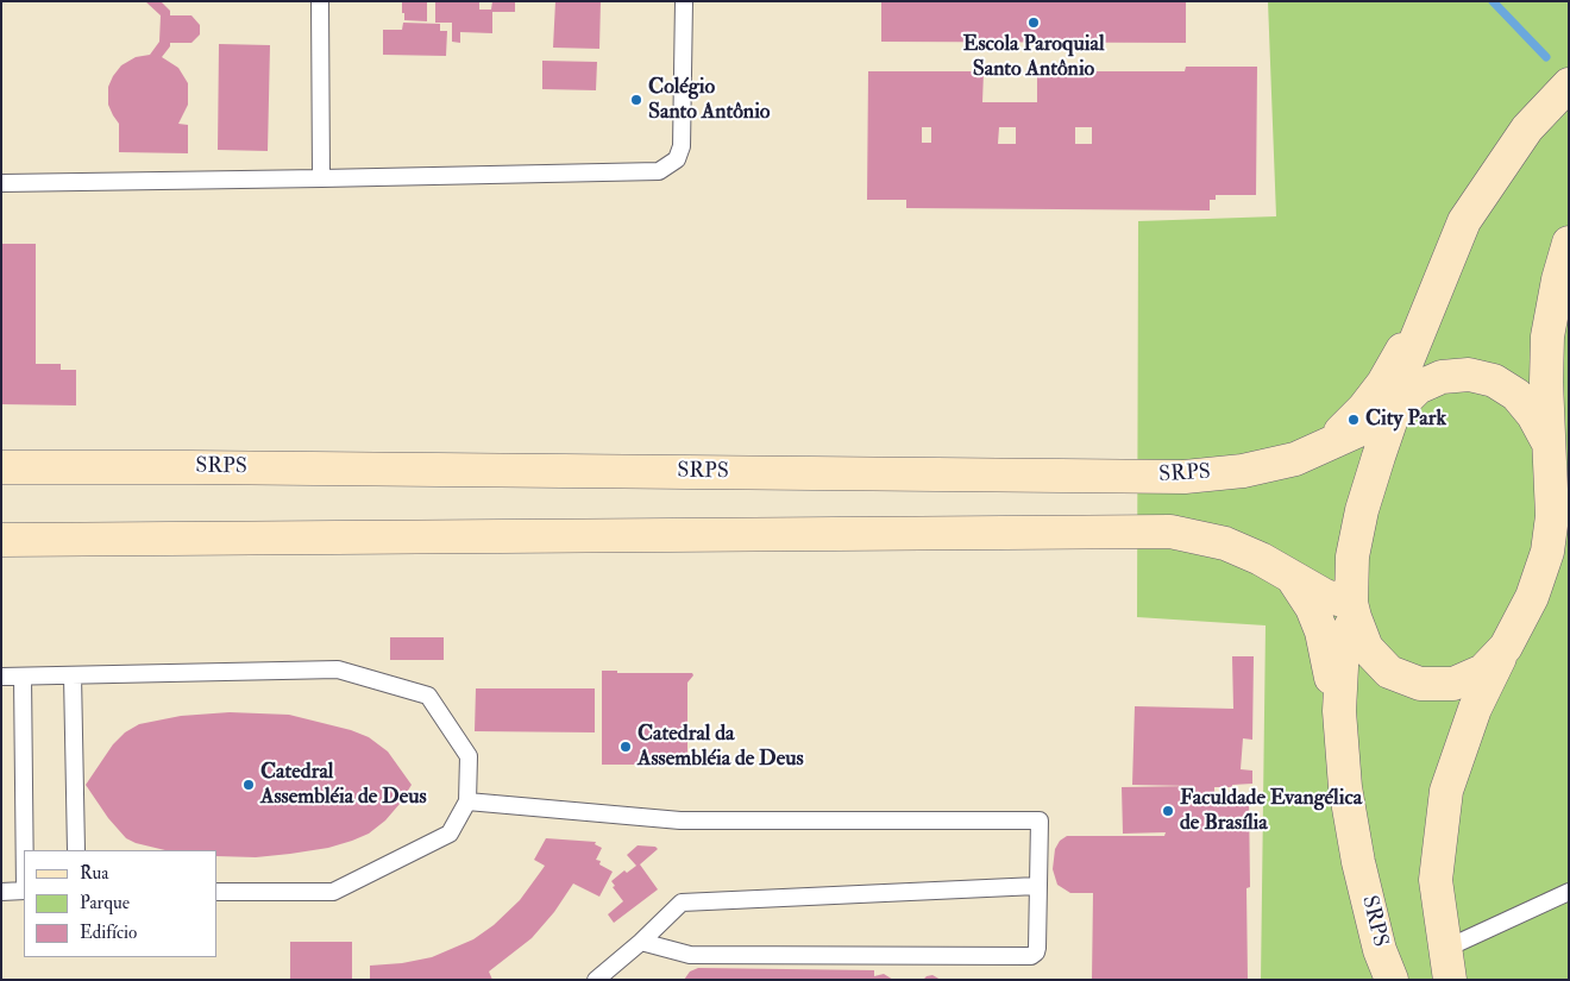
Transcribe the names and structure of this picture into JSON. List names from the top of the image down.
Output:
{
  "streets": {
    "main road": ["SRPS"]
  },
  "places": [
    "Escola Paroquial Santo Antônio",
    "Colégio Santo Antônio",
    "City Park",
    "Catedral da Assembléia de Deus",
    "Catedral Assembléia de Deus",
    "Faculdade Evangélica de Brasília"
  ],
  "legend": ["Rua", "Parque", "Edifício"]
}
